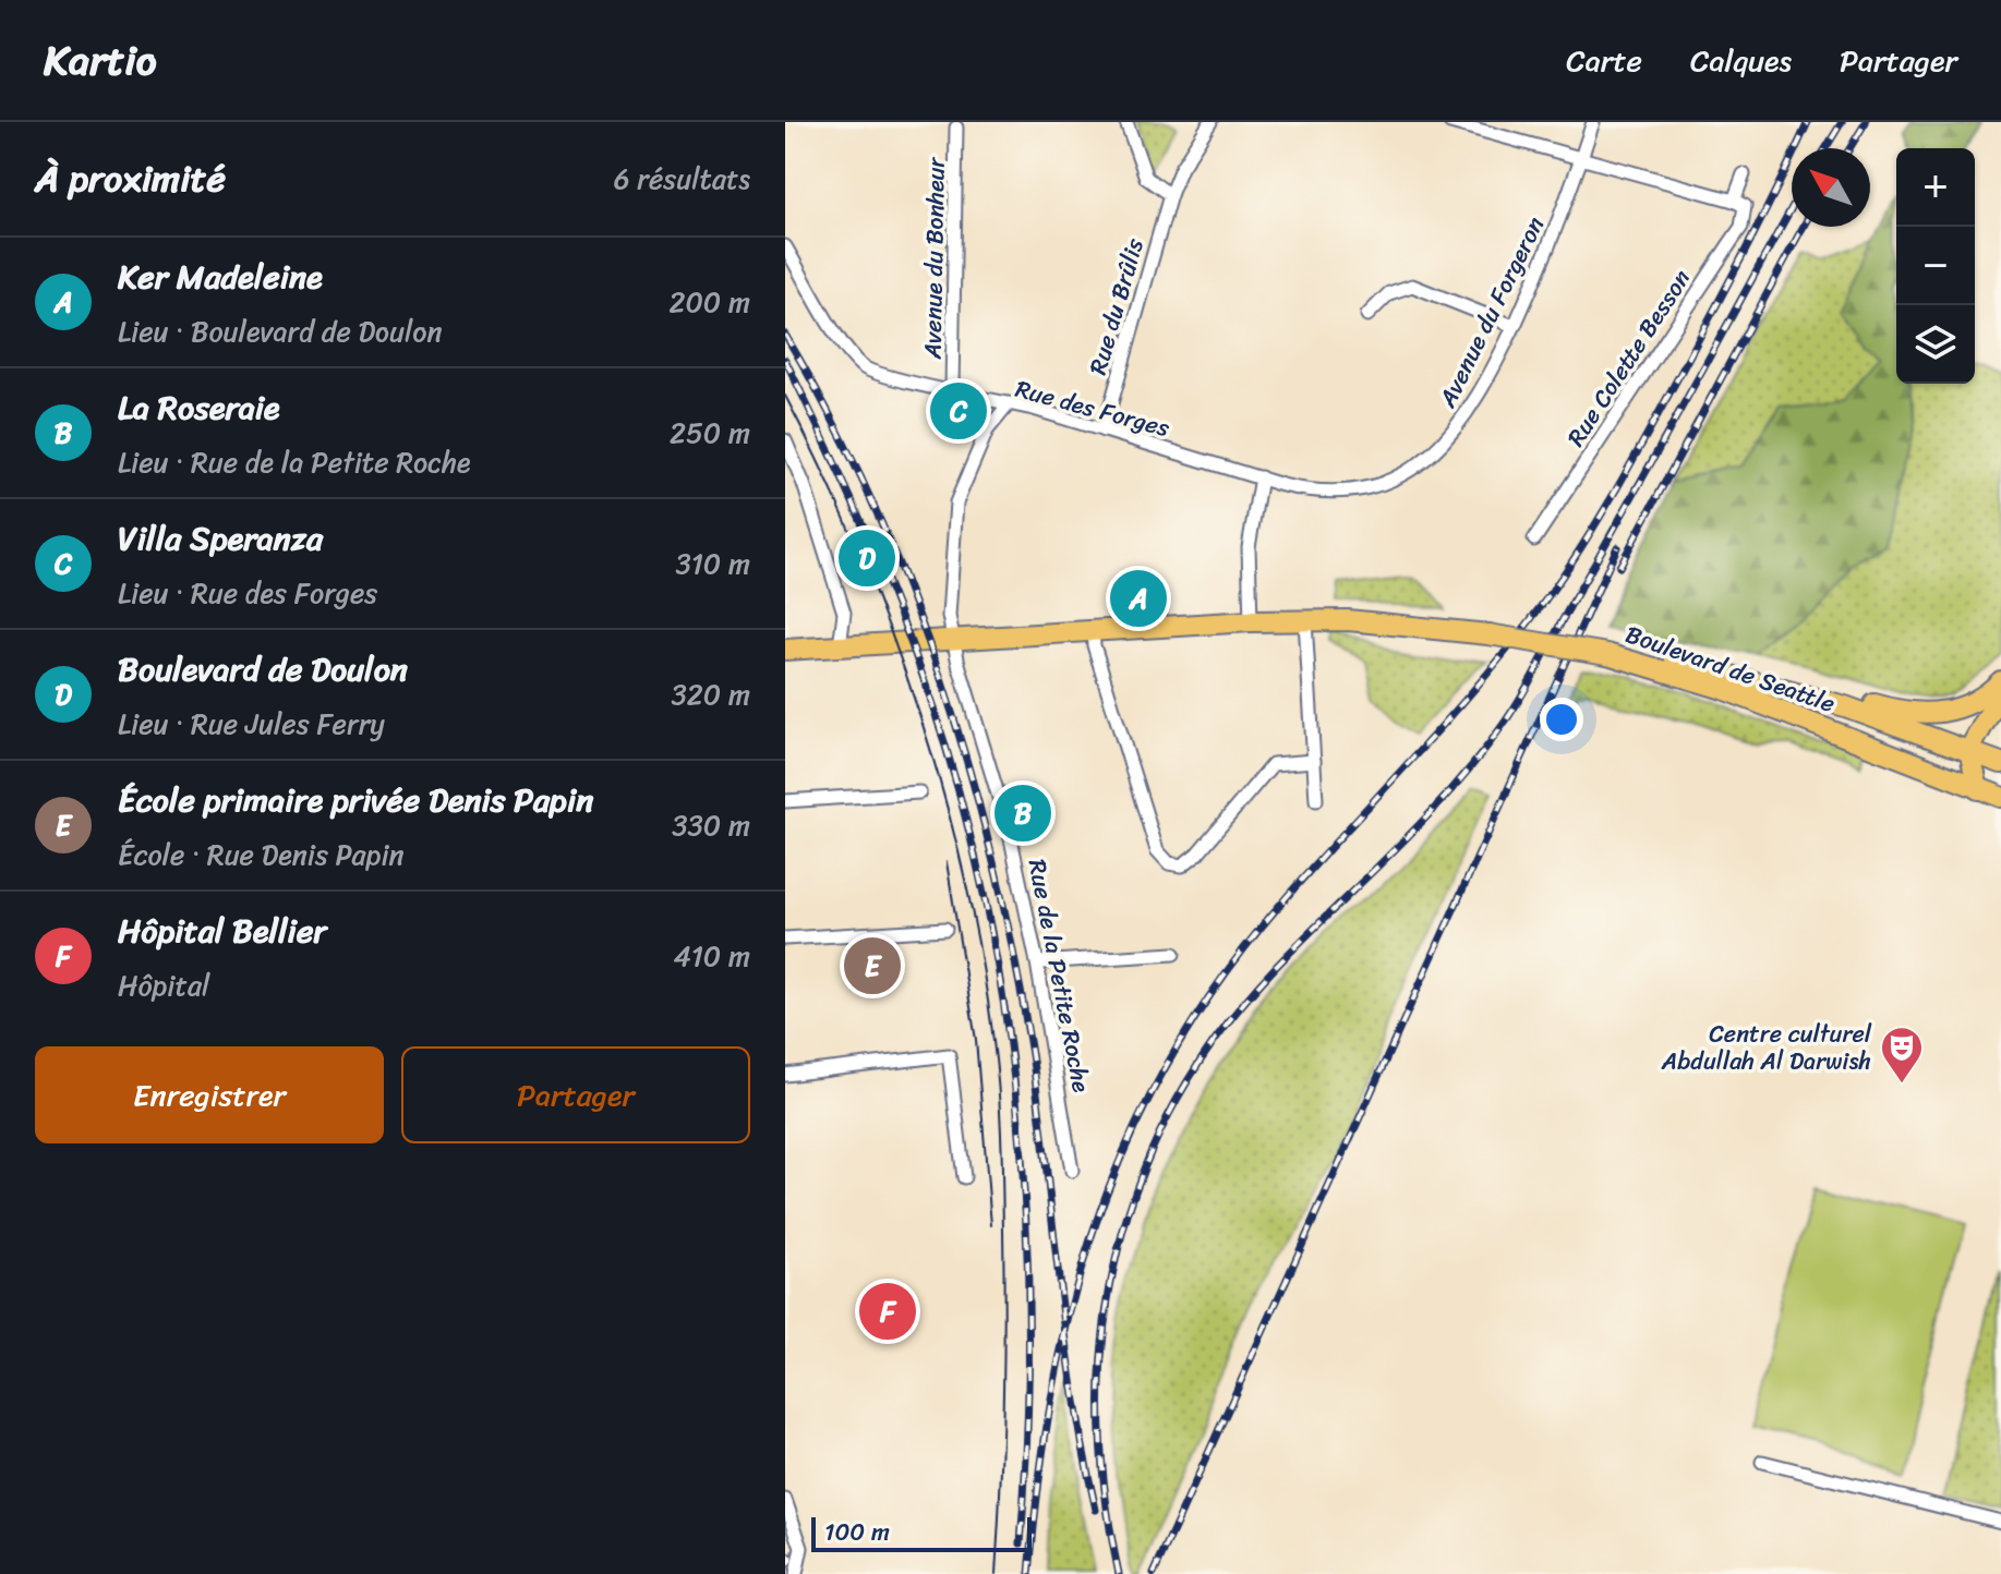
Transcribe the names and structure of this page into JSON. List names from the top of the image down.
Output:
{
  "streets": {
    "main road": ["Boulevard de Seattle"],
    "street": [
      "Avenue du Bonheur",
      "Rue du Brûlis",
      "Avenue du Forgeron",
      "Rue Colette Besson",
      "Rue des Forges",
      "Rue de la Petite Roche"
    ]
  },
  "crossings": [
    ["Avenue du Bonheur", "Rue des Forges"],
    ["Rue du Brûlis", "Rue des Forges"],
    ["Avenue du Forgeron", "Rue des Forges"],
    ["Rue des Forges", "Rue de la Petite Roche"]
  ],
  "places": {
    "theatre": ["Centre culturel Abdullah Al Darwish"]
  },
  "scale_bar": "100 m",
  "north": "top left",
  "page": {
    "header": "Kartio",
    "nav": ["Carte", "Calques", "Partager"],
    "heading": ["À proximité", "6 résultats"],
    "map_buttons": ["+", "−"],
    "list": [
      {
        "mark": "A",
        "name": "Ker Madeleine",
        "note": "Lieu · Boulevard de Doulon",
        "value": "200 m"
      },
      {
        "mark": "B",
        "name": "La Roseraie",
        "note": "Lieu · Rue de la Petite Roche",
        "value": "250 m"
      },
      {
        "mark": "C",
        "name": "Villa Speranza",
        "note": "Lieu · Rue des Forges",
        "value": "310 m"
      },
      {
        "mark": "D",
        "name": "Boulevard de Doulon",
        "note": "Lieu · Rue Jules Ferry",
        "value": "320 m"
      },
      {
        "mark": "E",
        "name": "École primaire privée Denis Papin",
        "note": "École · Rue Denis Papin",
        "value": "330 m"
      },
      {
        "mark": "F",
        "name": "Hôpital Bellier",
        "note": "Hôpital",
        "value": "410 m"
      }
    ],
    "pins": [
      "C",
      "D",
      "A",
      "B",
      "E",
      "F"
    ],
    "buttons": ["Enregistrer", "Partager"],
    "scale": "100 m"
  }
}
